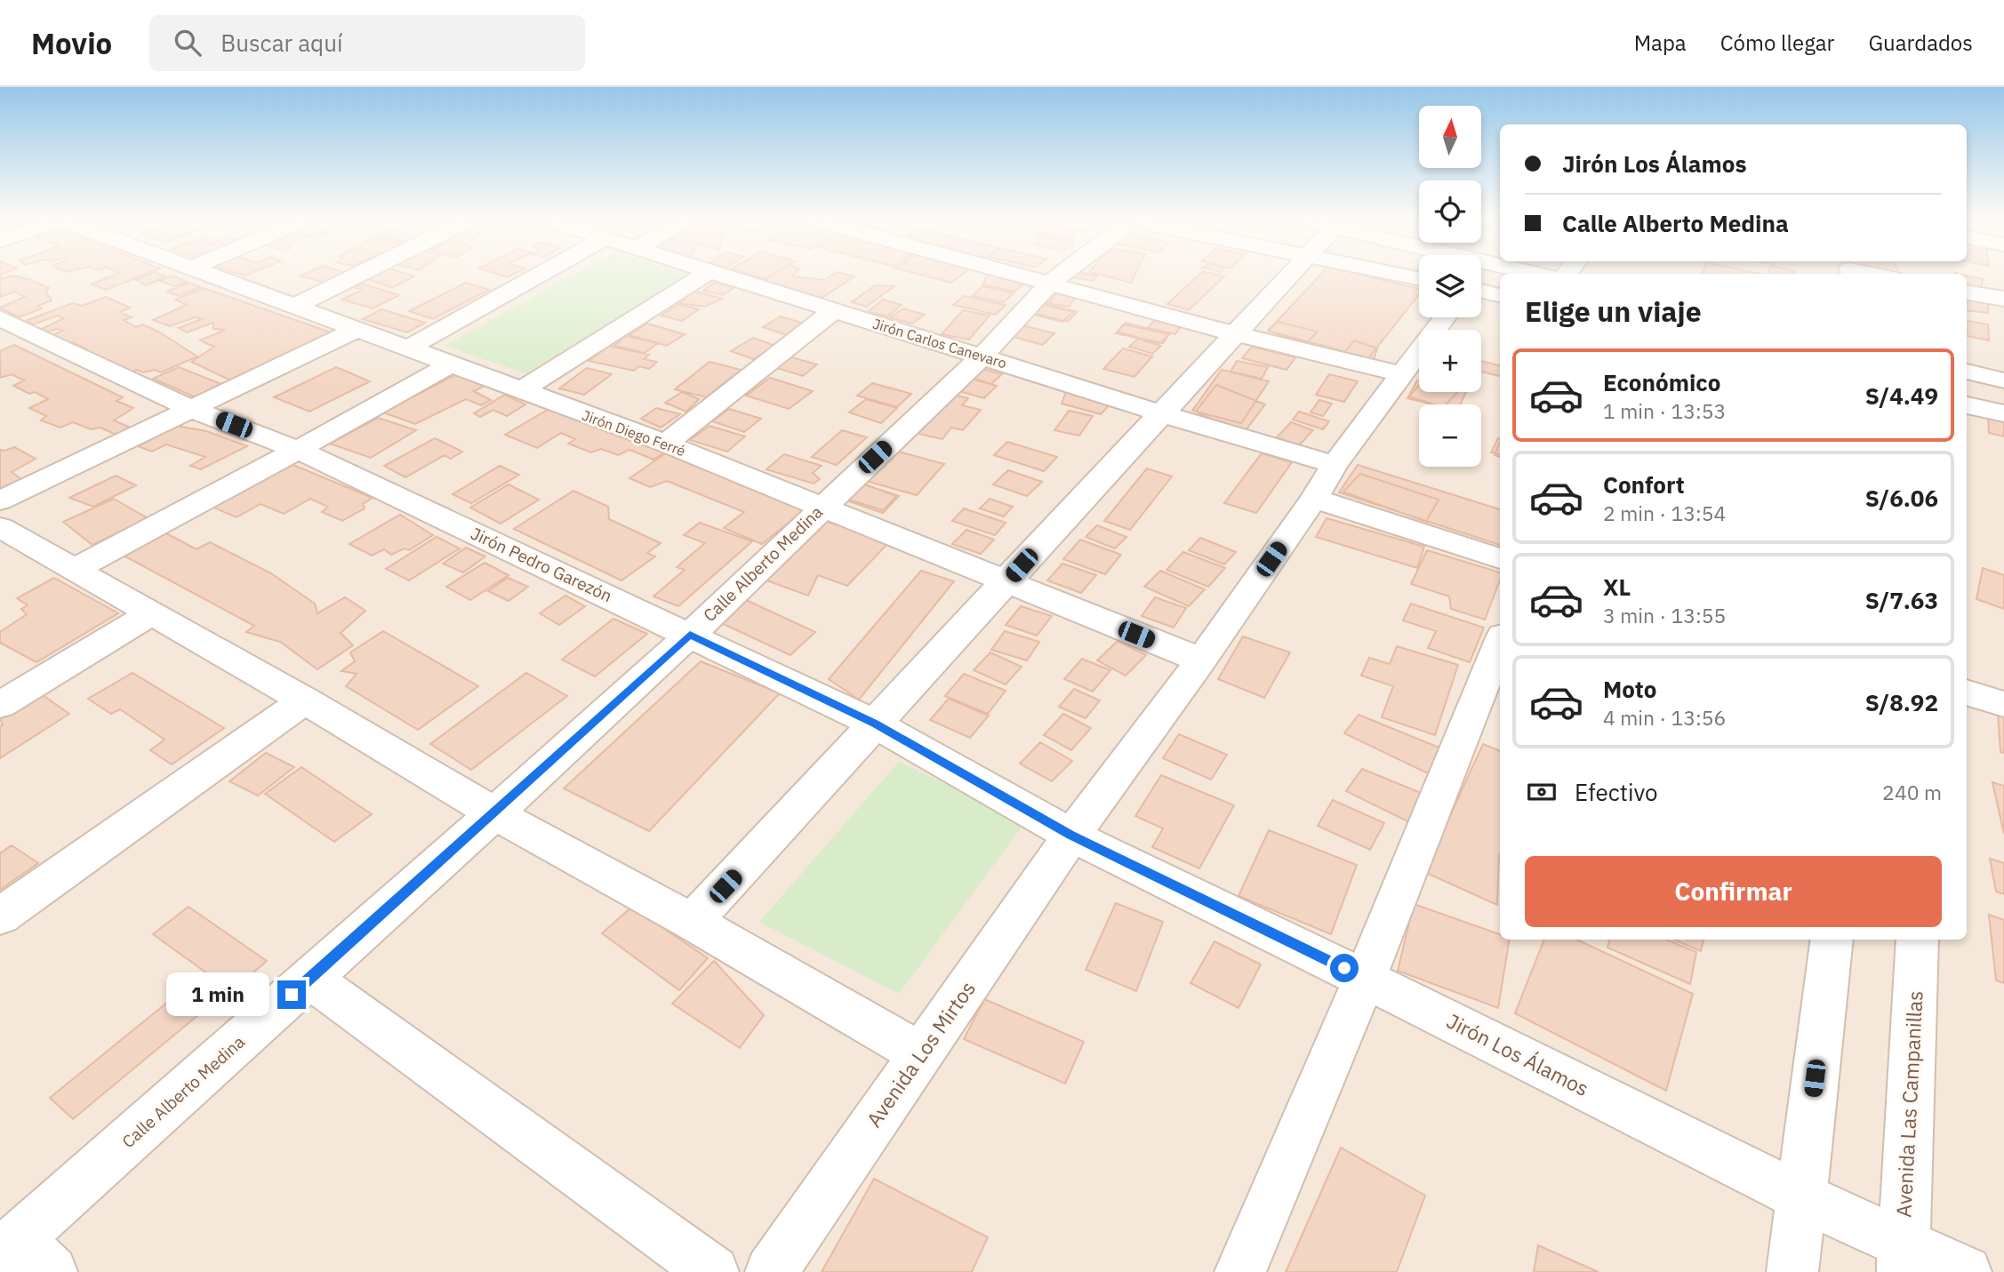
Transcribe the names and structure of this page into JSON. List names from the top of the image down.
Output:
{
  "streets": {
    "street": [
      "Jirón Carlos Canevaro",
      "Jirón Diego Ferré",
      "Calle Alberto Medina",
      "Jirón Pedro Garezón",
      "Avenida Los Mirtos",
      "Jirón Los Álamos",
      "Avenida Las Campanillas"
    ]
  },
  "crossings": [
    ["Jirón Carlos Canevaro", "Calle Alberto Medina"],
    ["Jirón Carlos Canevaro", "Avenida Los Mirtos"],
    ["Jirón Diego Ferré", "Calle Alberto Medina"],
    ["Jirón Diego Ferré", "Avenida Los Mirtos"],
    ["Calle Alberto Medina", "Jirón Pedro Garezón"],
    ["Jirón Pedro Garezón", "Avenida Los Mirtos"],
    ["Jirón Pedro Garezón", "Jirón Los Álamos"],
    ["Avenida Los Mirtos", "Jirón Los Álamos"],
    ["Jirón Los Álamos", "Avenida Las Campanillas"]
  ],
  "north": "top",
  "page": {
    "header": "Movio",
    "search": "Buscar aquí",
    "nav": ["Mapa", "Cómo llegar", "Guardados"],
    "map_buttons": ["+", "−"],
    "banner": ["Jirón Los Álamos", "Calle Alberto Medina"],
    "heading": "Elige un viaje",
    "list": [
      {
        "name": "Económico",
        "note": "1 min · 13:53",
        "value": "S/4.49"
      },
      {
        "name": "Confort",
        "note": "2 min · 13:54",
        "value": "S/6.06"
      },
      {
        "name": "XL",
        "note": "3 min · 13:55",
        "value": "S/7.63"
      },
      {
        "name": "Moto",
        "note": "4 min · 13:56",
        "value": "S/8.92"
      }
    ],
    "pay": ["Efectivo", "240 m"],
    "buttons": "Confirmar",
    "bubble": "1 min"
  }
}
